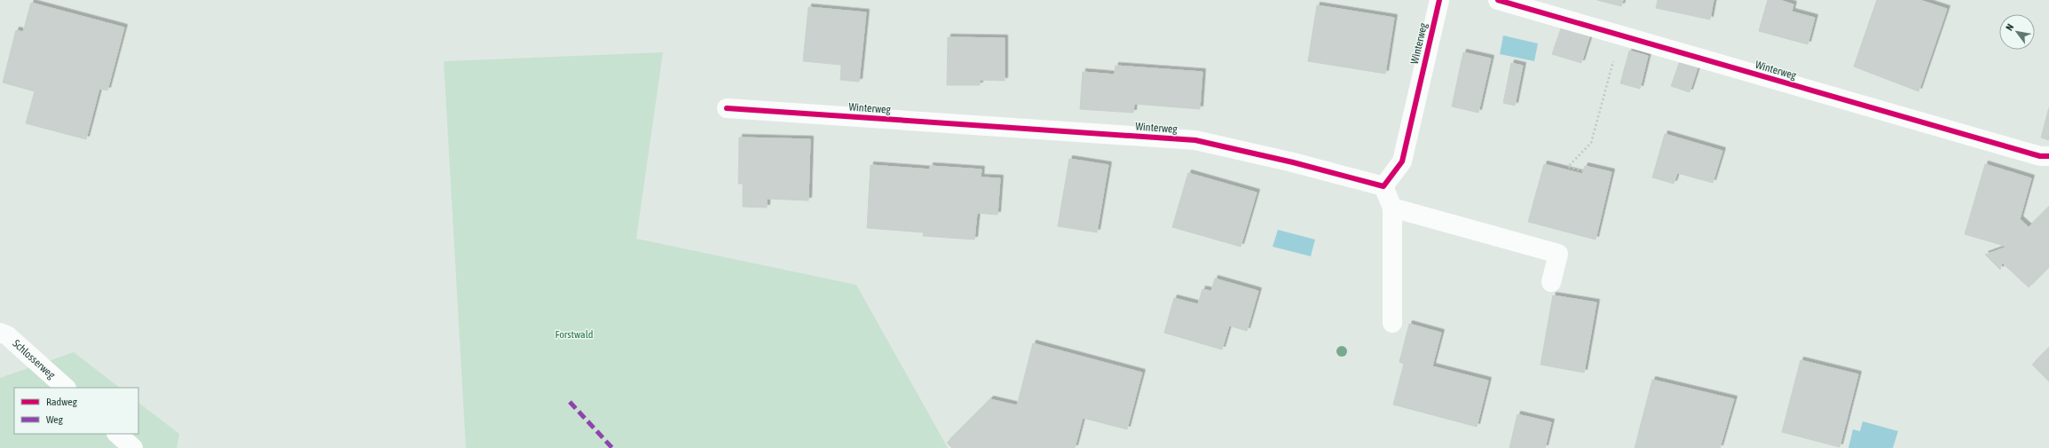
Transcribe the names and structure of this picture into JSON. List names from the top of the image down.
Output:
{
  "streets": {
    "street": ["Winterweg", "Schlosserweg"]
  },
  "parks": ["Forstwald"],
  "legend": ["Radweg", "Weg"],
  "north": "top left"
}
